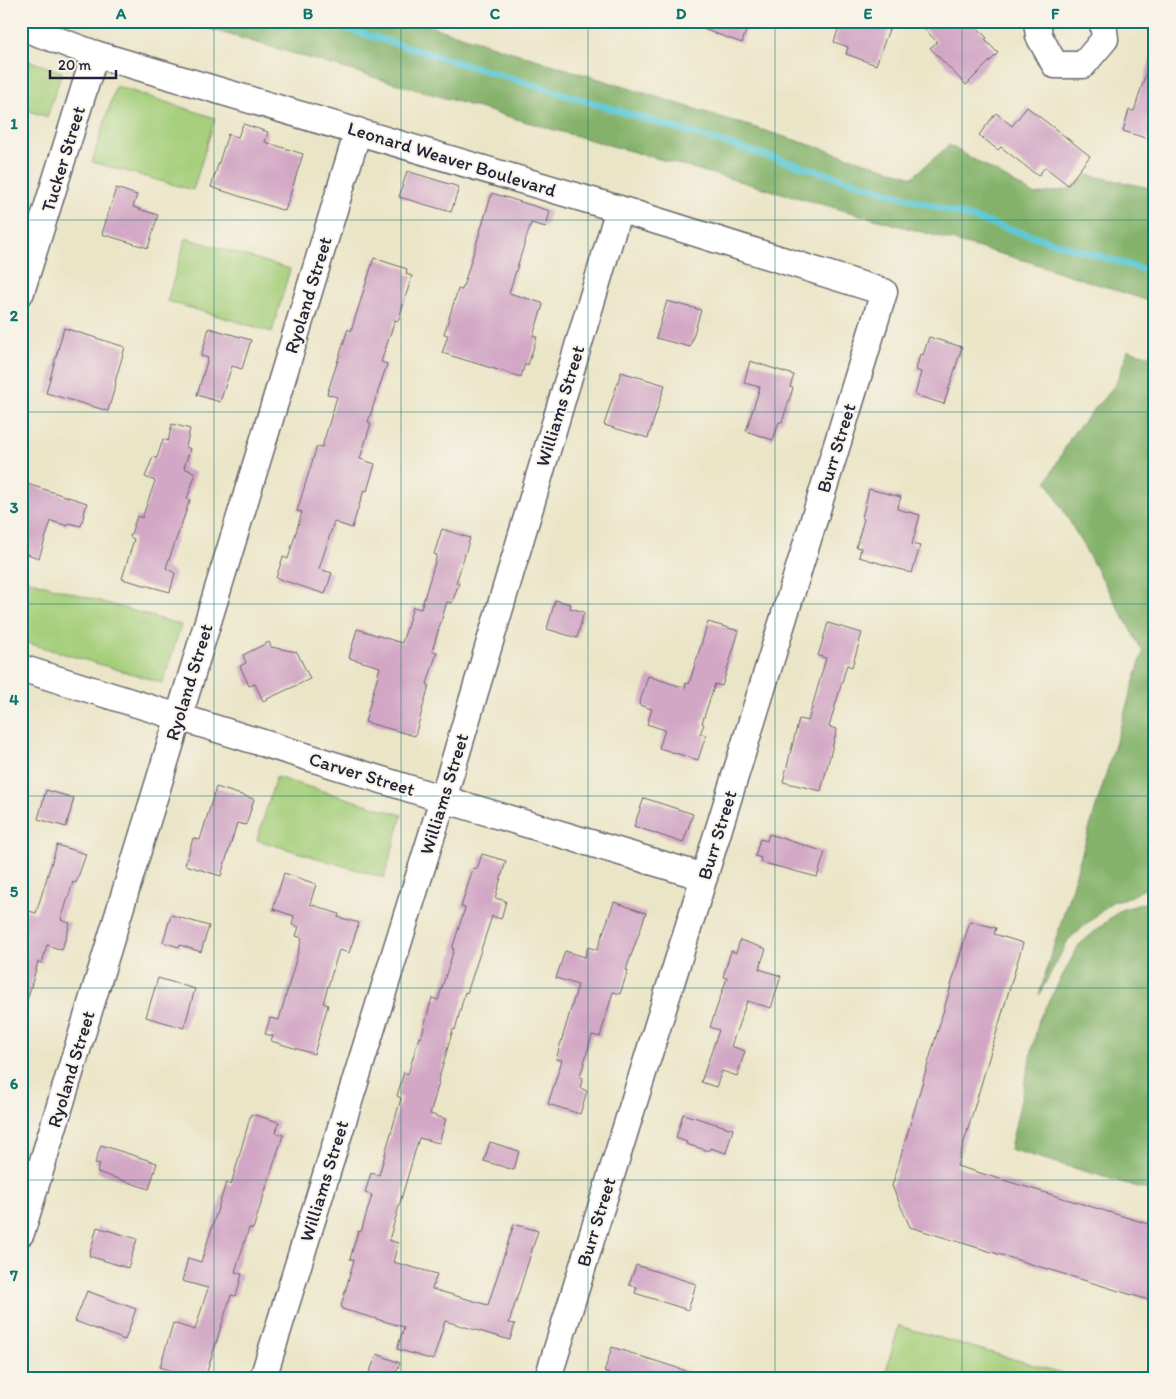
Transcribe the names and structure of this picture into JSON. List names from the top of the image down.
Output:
{
  "streets": {
    "street": [
      "Tucker Street",
      "Leonard Weaver Boulevard",
      "Ryoland Street",
      "Williams Street",
      "Burr Street",
      "Carver Street"
    ]
  },
  "crossings": [
    ["Tucker Street", "Leonard Weaver Boulevard"],
    ["Leonard Weaver Boulevard", "Ryoland Street"],
    ["Leonard Weaver Boulevard", "Williams Street"],
    ["Leonard Weaver Boulevard", "Burr Street"],
    ["Ryoland Street", "Carver Street"],
    ["Williams Street", "Carver Street"],
    ["Burr Street", "Carver Street"]
  ],
  "scale_bar": "20 m",
  "grid": {
    "columns": [
      "A",
      "B",
      "C",
      "D",
      "E",
      "F"
    ],
    "rows": [
      "1",
      "2",
      "3",
      "4",
      "5",
      "6",
      "7"
    ]
  }
}
